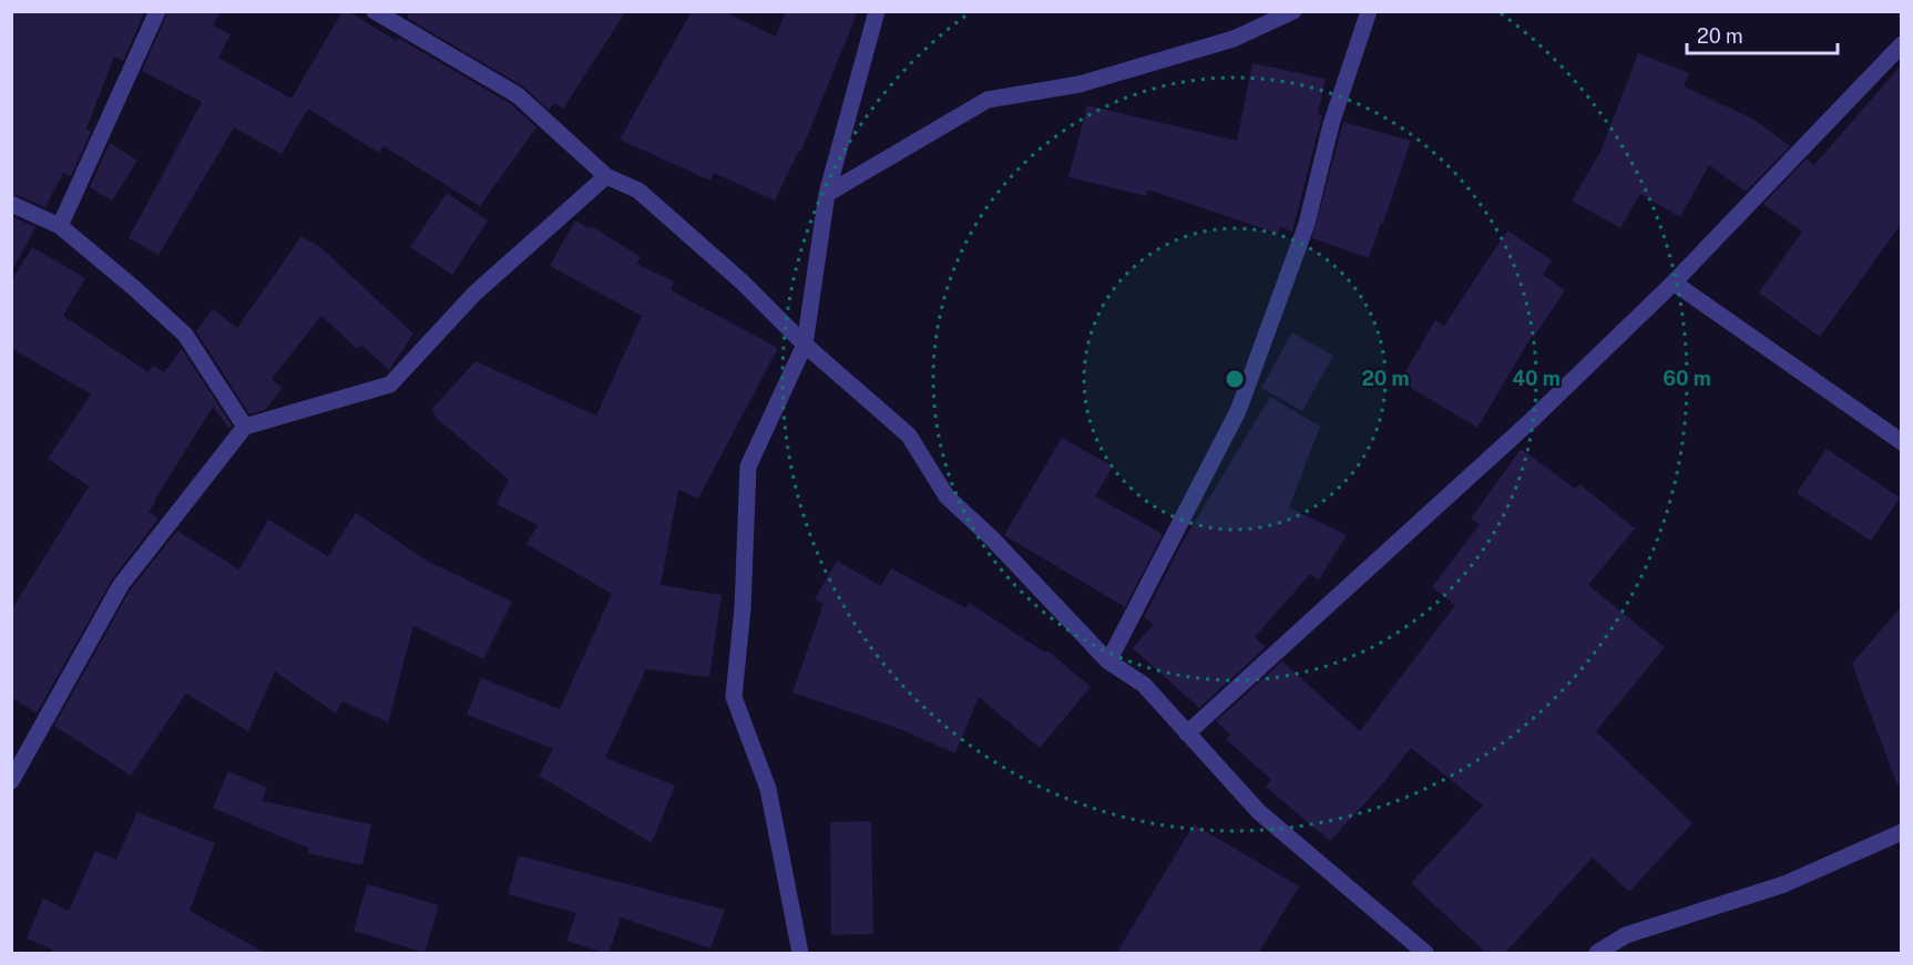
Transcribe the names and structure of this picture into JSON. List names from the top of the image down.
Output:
{
  "scale_bar": "20 m",
  "rings": ["20 m", "40 m", "60 m"]
}
